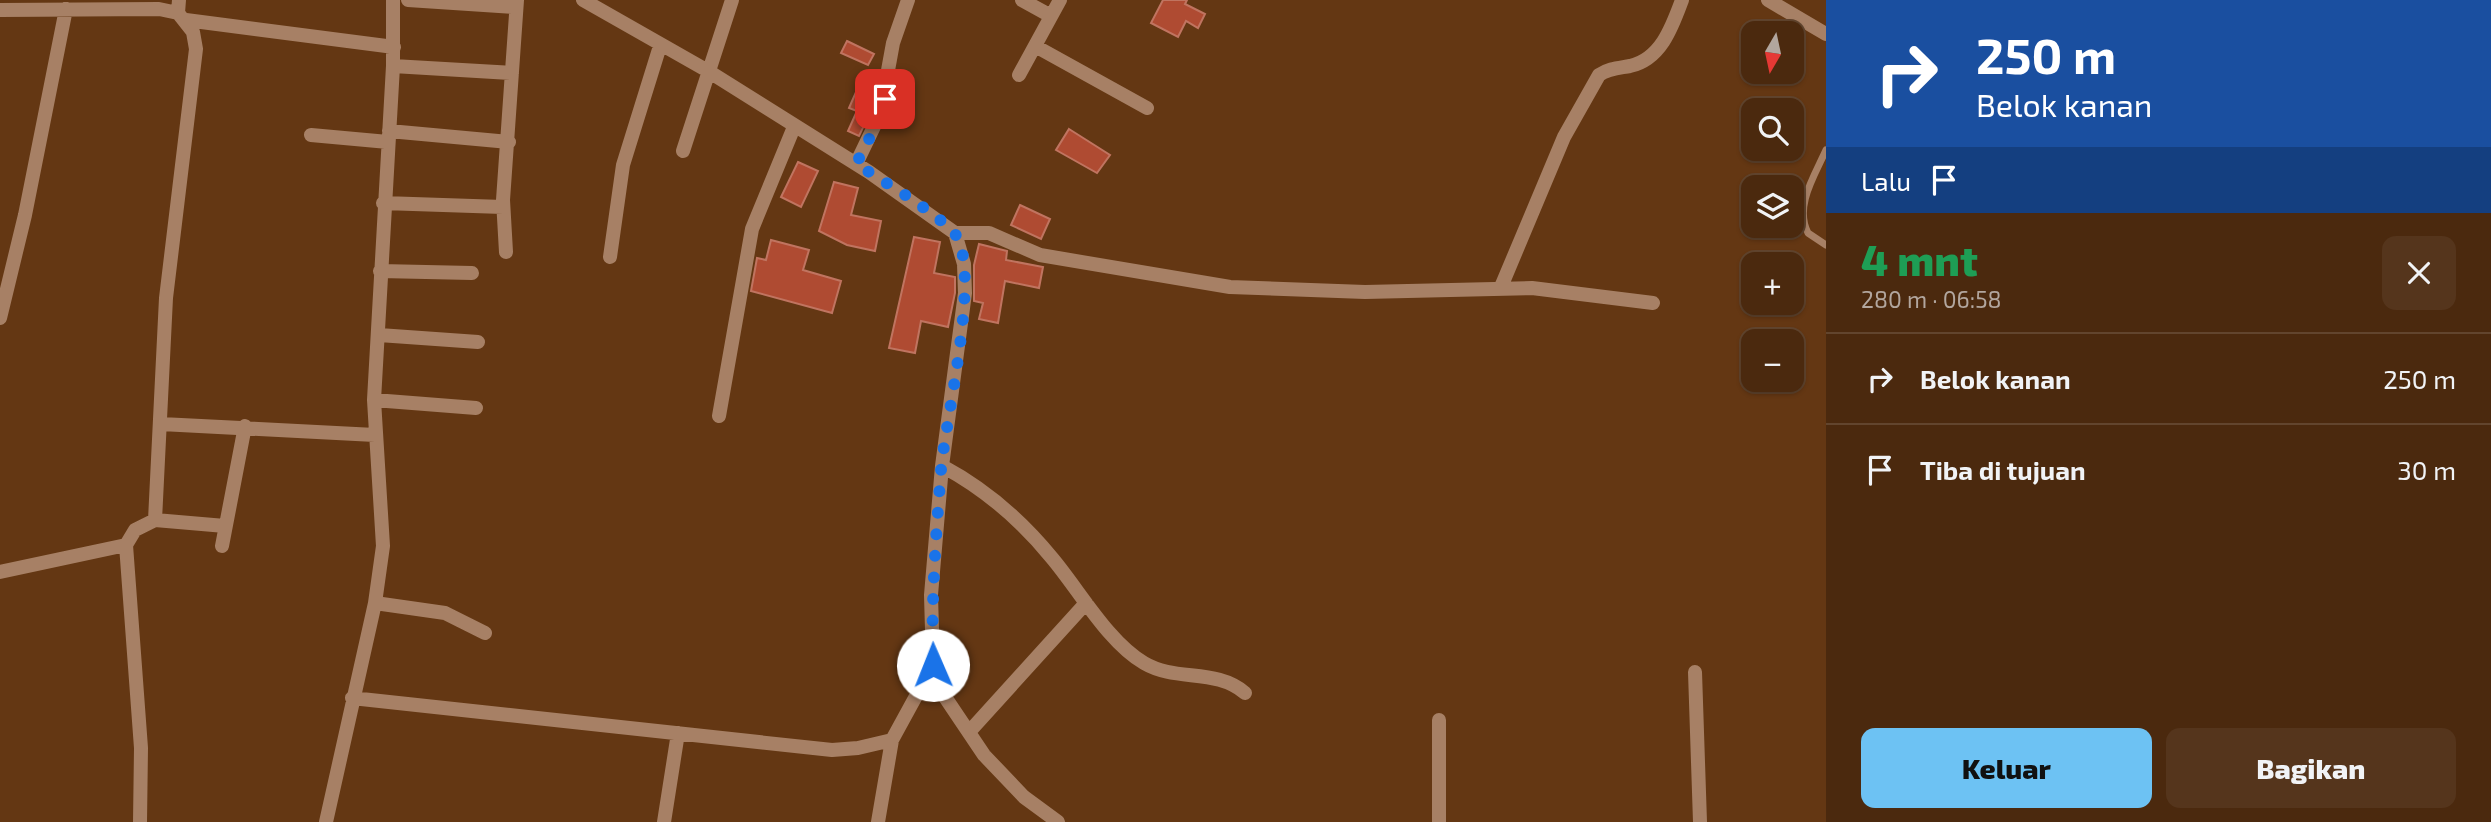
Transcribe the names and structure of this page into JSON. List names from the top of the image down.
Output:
{
  "north": "bottom",
  "page": {
    "turn": ["250 m", "Belok kanan"],
    "map_buttons": ["+", "−"],
    "then": "Lalu",
    "heading": ["4 mnt", "280 m · 06:58"],
    "list": [
      {
        "name": "Belok kanan",
        "value": "250 m"
      },
      {
        "name": "Tiba di tujuan",
        "value": "30 m"
      }
    ],
    "buttons": ["Keluar", "Bagikan"]
  }
}
